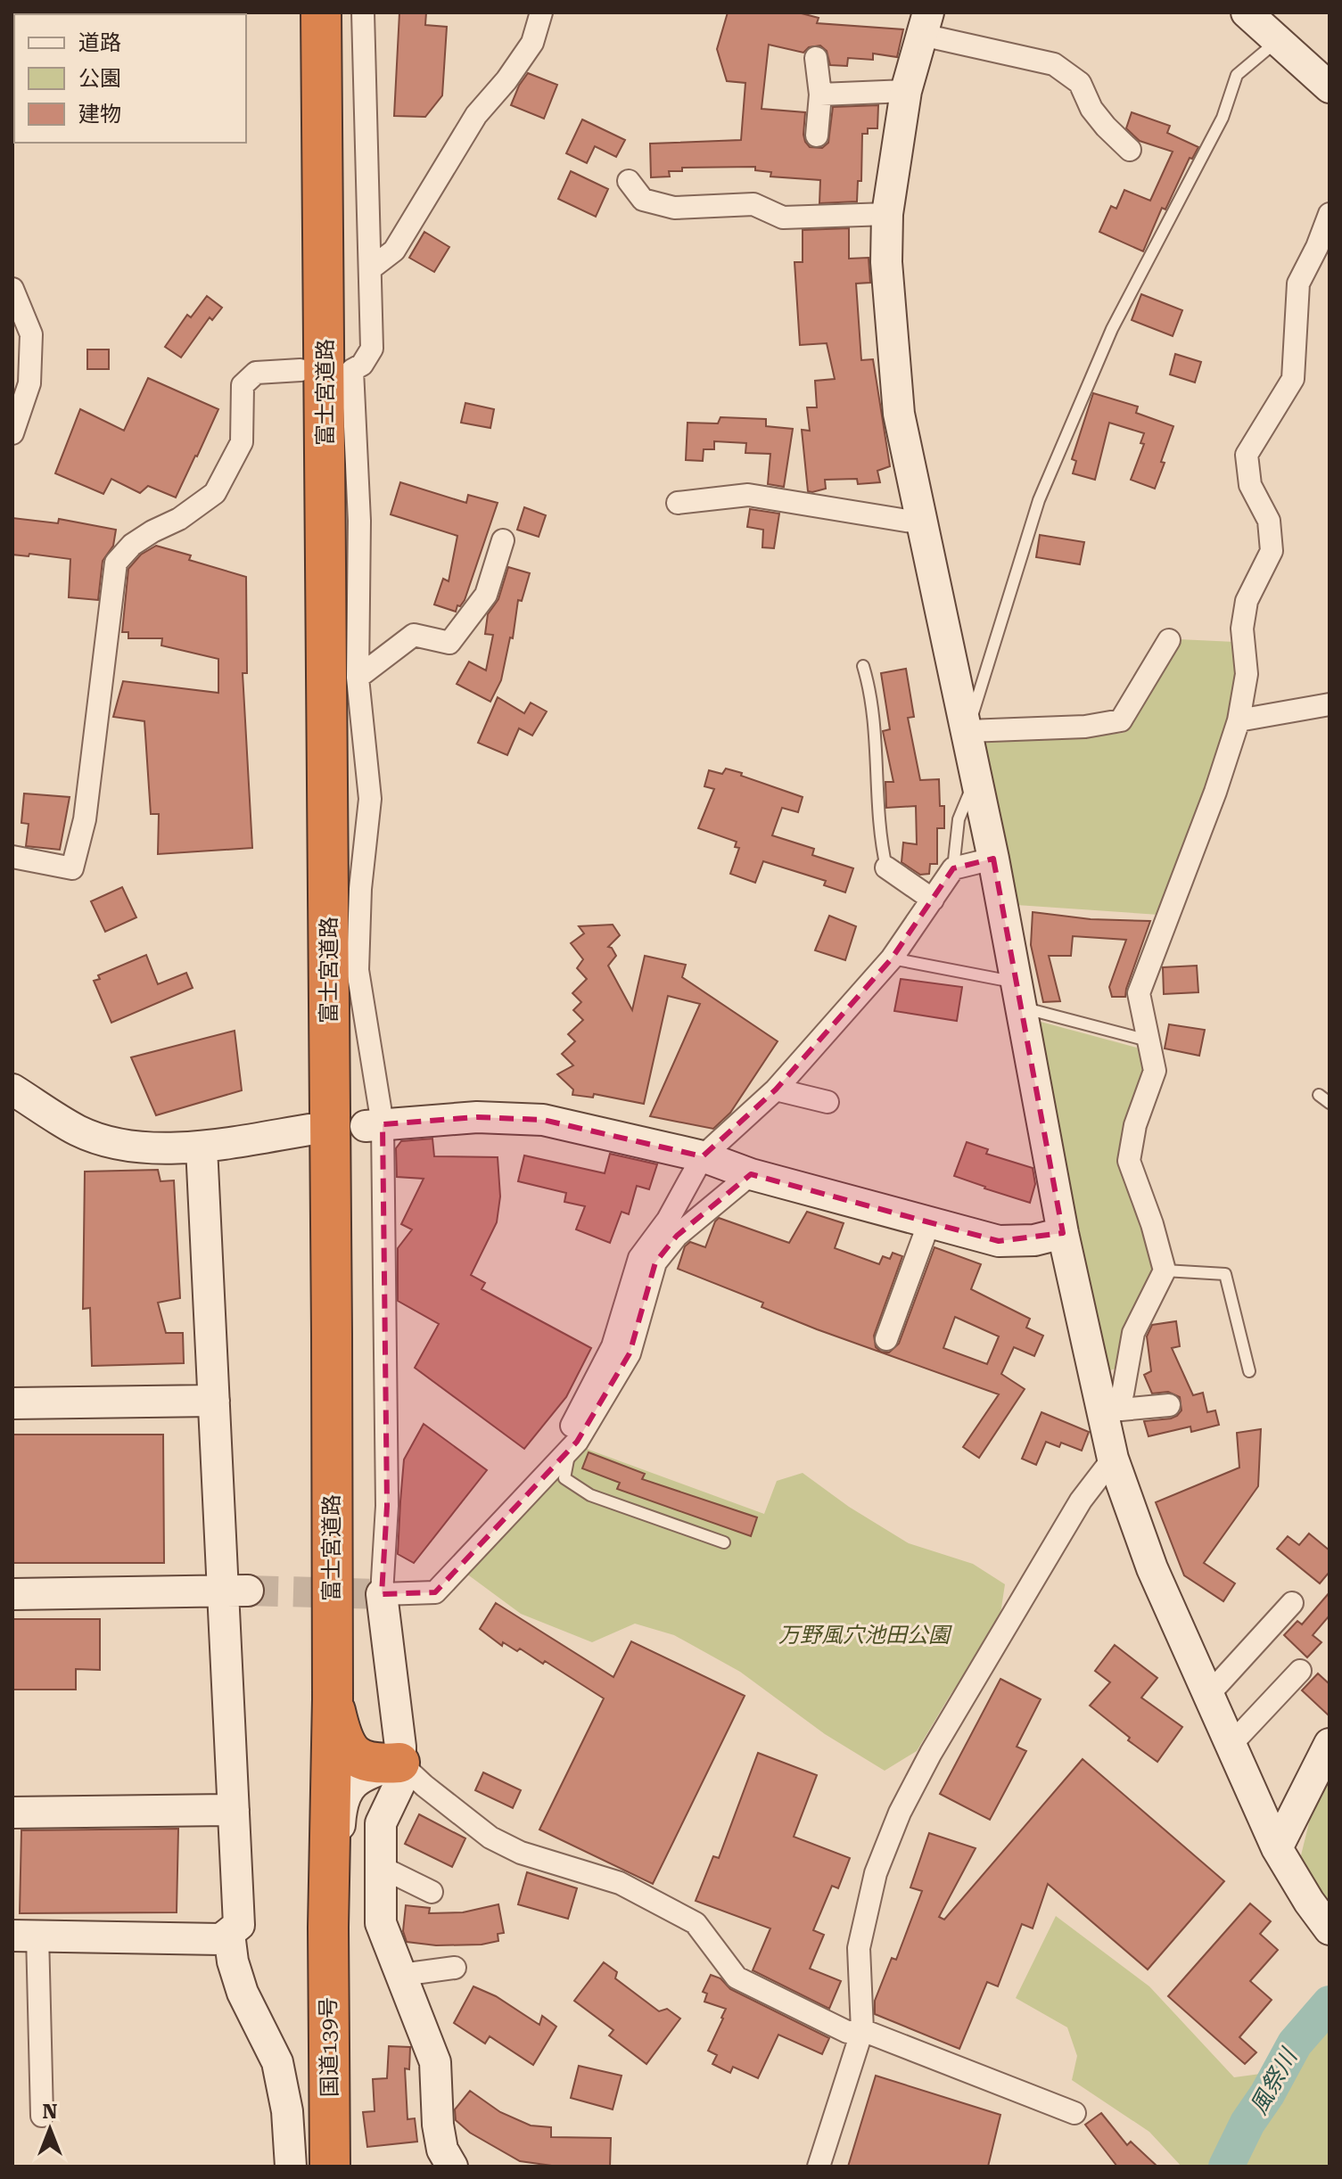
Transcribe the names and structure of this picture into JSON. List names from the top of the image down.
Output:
{
  "streets": {
    "highway": ["富士宮道路", "国道139号"]
  },
  "crossings": [
    ["富士宮道路", "国道139号"]
  ],
  "water": ["風祭川"],
  "parks": ["万野風穴池田公園"],
  "legend": ["道路", "公園", "建物"],
  "north": "top"
}
